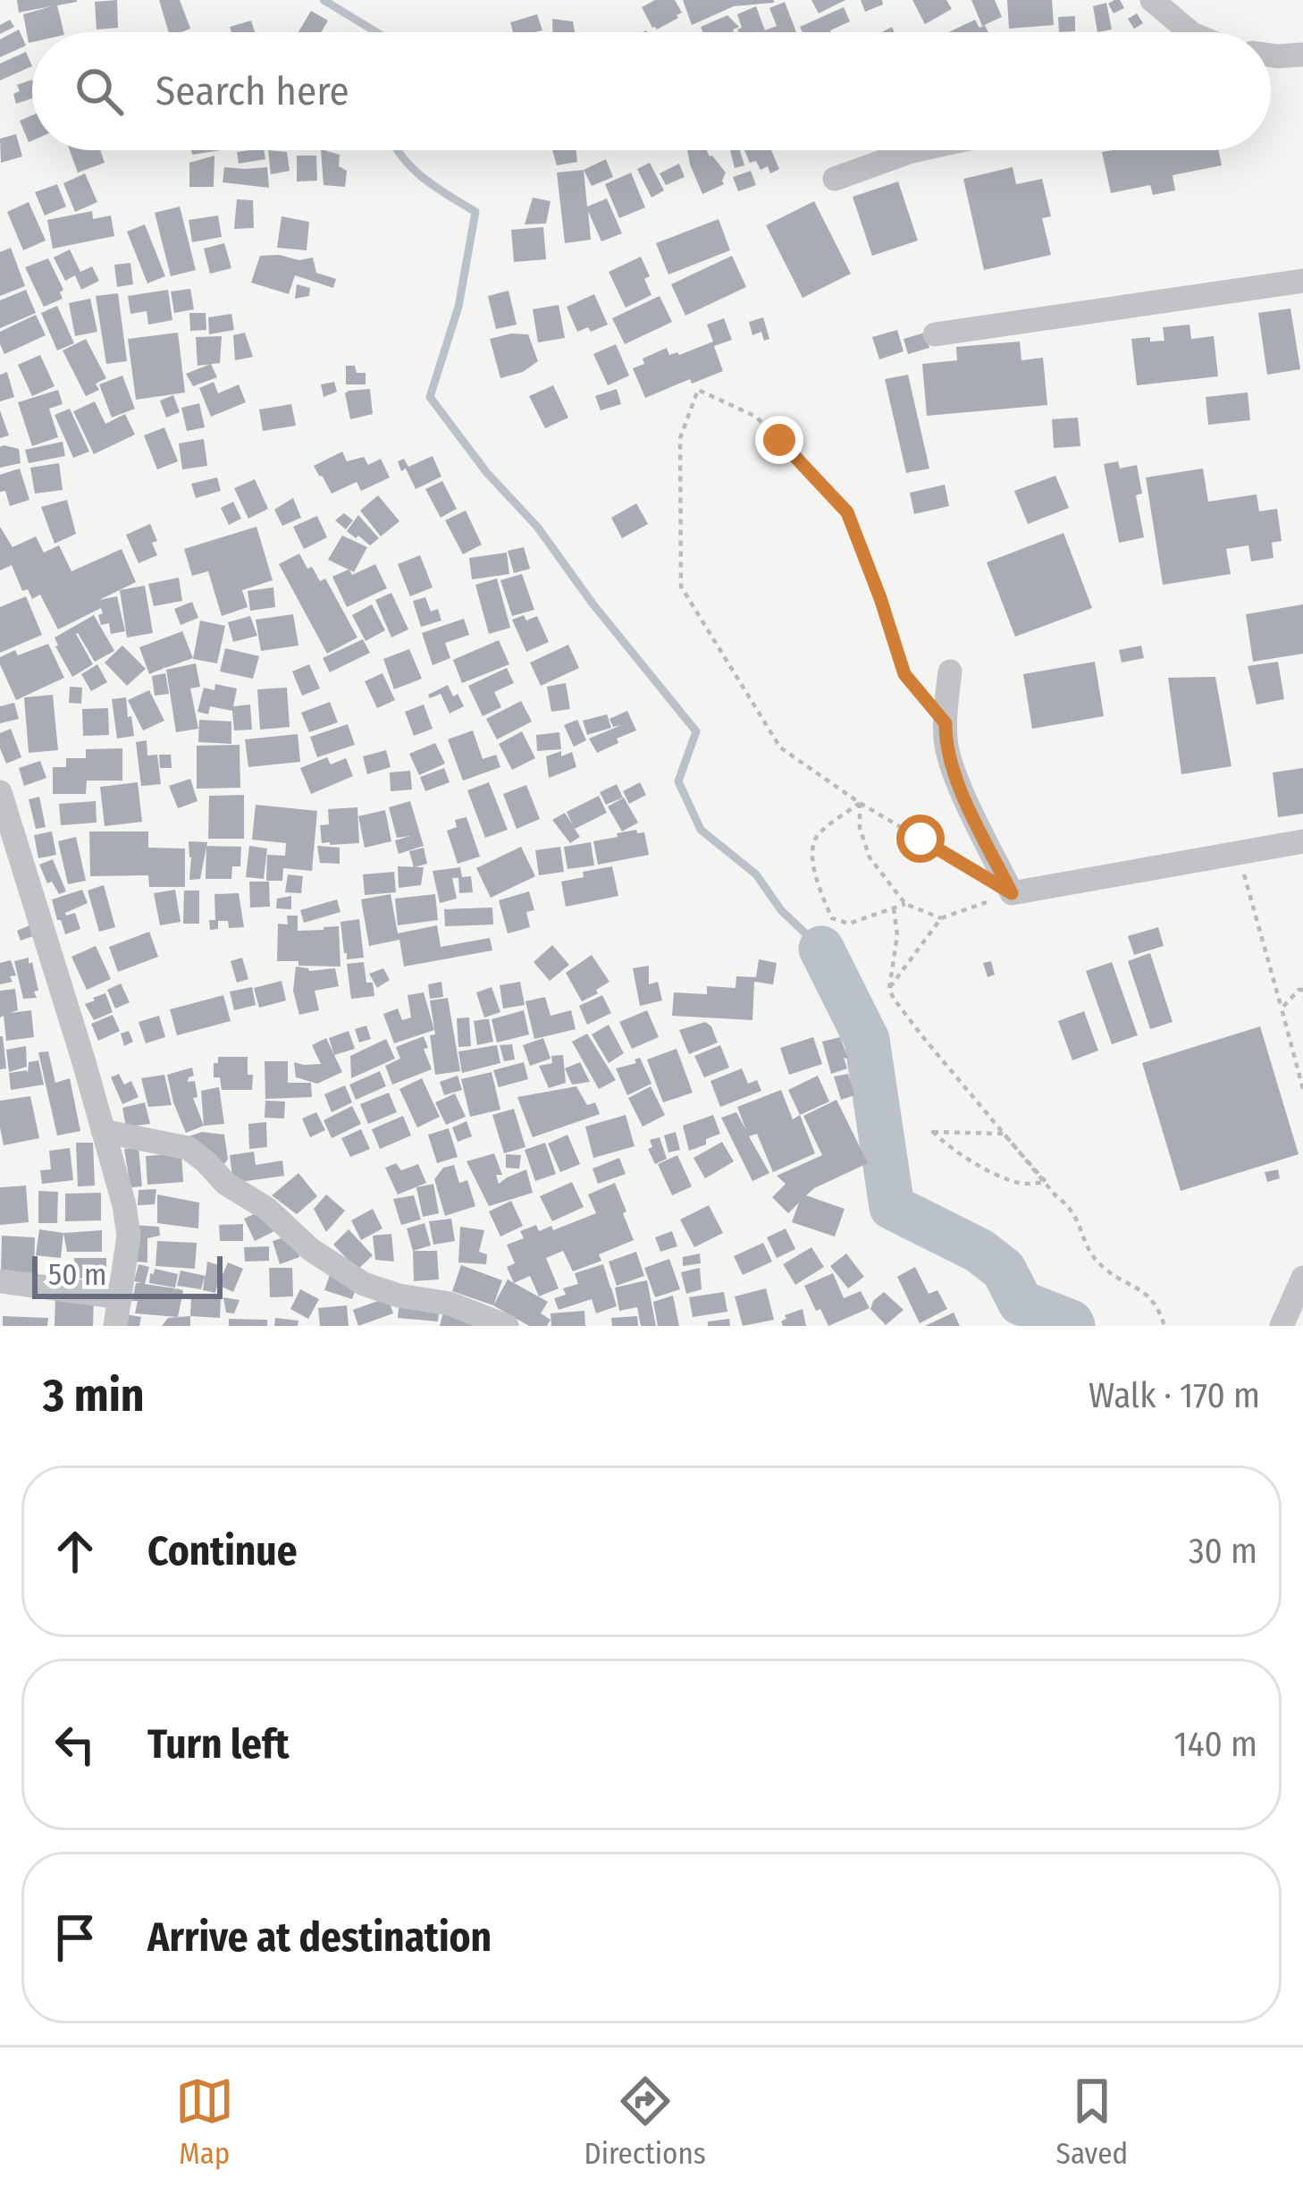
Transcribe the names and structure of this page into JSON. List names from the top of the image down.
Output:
{
  "scale_bar": "50 m",
  "page": {
    "search": "Search here",
    "scale": "50 m",
    "heading": ["3 min", "Walk · 170 m"],
    "list": [
      ["Continue", "30 m"],
      ["Turn left", "140 m"],
      "Arrive at destination"
    ],
    "nav": ["Map", "Directions", "Saved"]
  }
}
